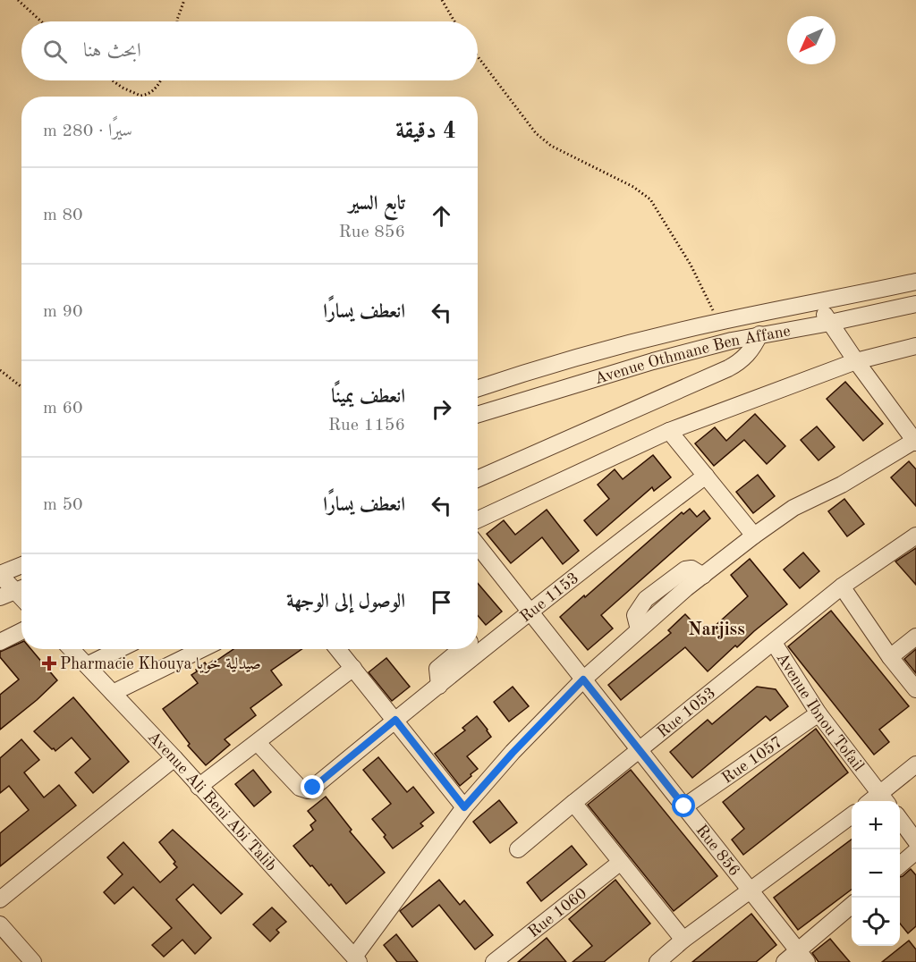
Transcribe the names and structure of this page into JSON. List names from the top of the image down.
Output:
{
  "streets": {
    "street": [
      "Avenue Othmane Ben Affane",
      "Rue 1153",
      "Rue 1053",
      "Avenue Ibnou Tofail",
      "Rue 1057",
      "Avenue Ali Beni Abi Talib",
      "Rue 856",
      "Rue 1060"
    ]
  },
  "crossings": [
    ["Rue 1153", "Rue 856"],
    ["Rue 1053", "Avenue Ibnou Tofail"],
    ["Rue 1053", "Rue 856"],
    ["Avenue Ibnou Tofail", "Rue 1057"],
    ["Rue 1057", "Rue 856"]
  ],
  "districts": ["Narjiss"],
  "places": {
    "health": ["Pharmacie Khouya صيدلية خويا"]
  },
  "north": "bottom left",
  "page": {
    "search": "ابحث هنا",
    "heading": ["4 دقيقة", "سيرًا · 280 m"],
    "list": [
      ["تابع السير", "Rue 856", "80 m"],
      ["انعطف يسارًا", "90 m"],
      ["انعطف يمينًا", "Rue 1156", "60 m"],
      ["انعطف يسارًا", "50 m"],
      "الوصول إلى الوجهة"
    ],
    "map_buttons": ["+", "−"]
  }
}
